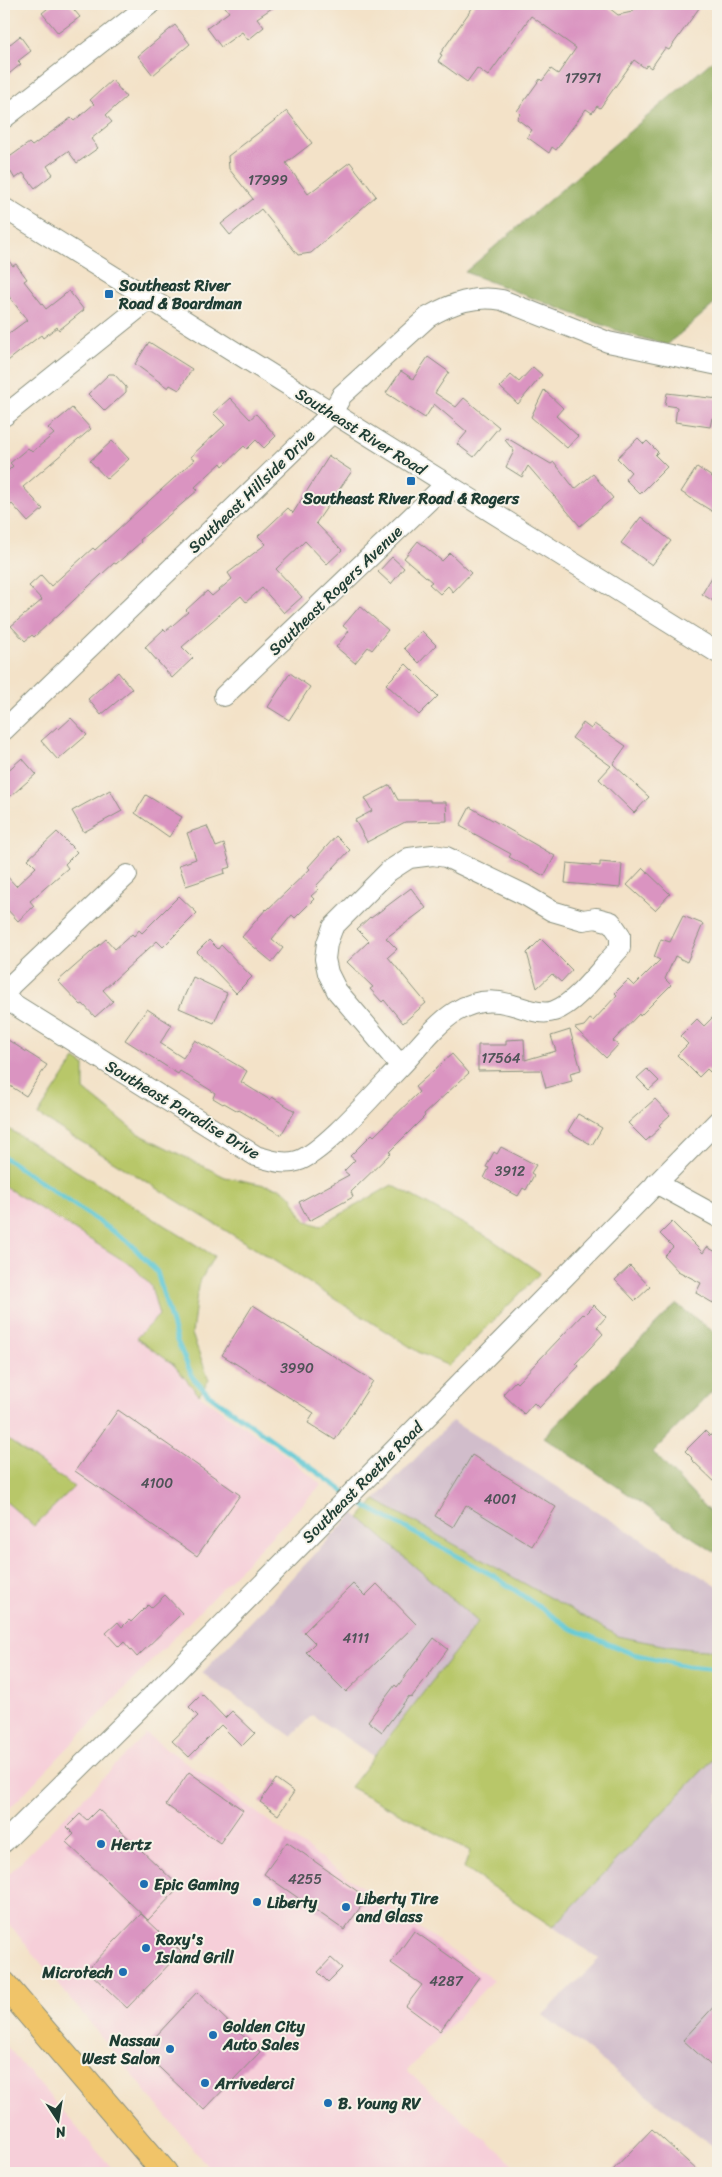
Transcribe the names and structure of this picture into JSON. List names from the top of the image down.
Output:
{
  "streets": {
    "street": [
      "Southeast River Road",
      "Southeast Hillside Drive",
      "Southeast Rogers Avenue",
      "Southeast Paradise Drive",
      "Southeast Roethe Road"
    ]
  },
  "crossings": [
    ["Southeast River Road", "Southeast Hillside Drive"],
    ["Southeast River Road", "Southeast Rogers Avenue"]
  ],
  "places": {
    "transit": ["Southeast River Road & Boardman", "Southeast River Road & Rogers"],
    "other": [
      "Hertz",
      "Epic Gaming",
      "Liberty",
      "Liberty Tire and Glass",
      "Roxy's Island Grill",
      "Microtech",
      "Golden City Auto Sales",
      "Nassau West Salon",
      "Arrivederci",
      "B. Young RV"
    ]
  },
  "house_numbers": [
    "17971",
    "17999",
    "17564",
    "3912",
    "3990",
    "4100",
    "4001",
    "4111",
    "4255",
    "4287"
  ],
  "north": "bottom"
}
